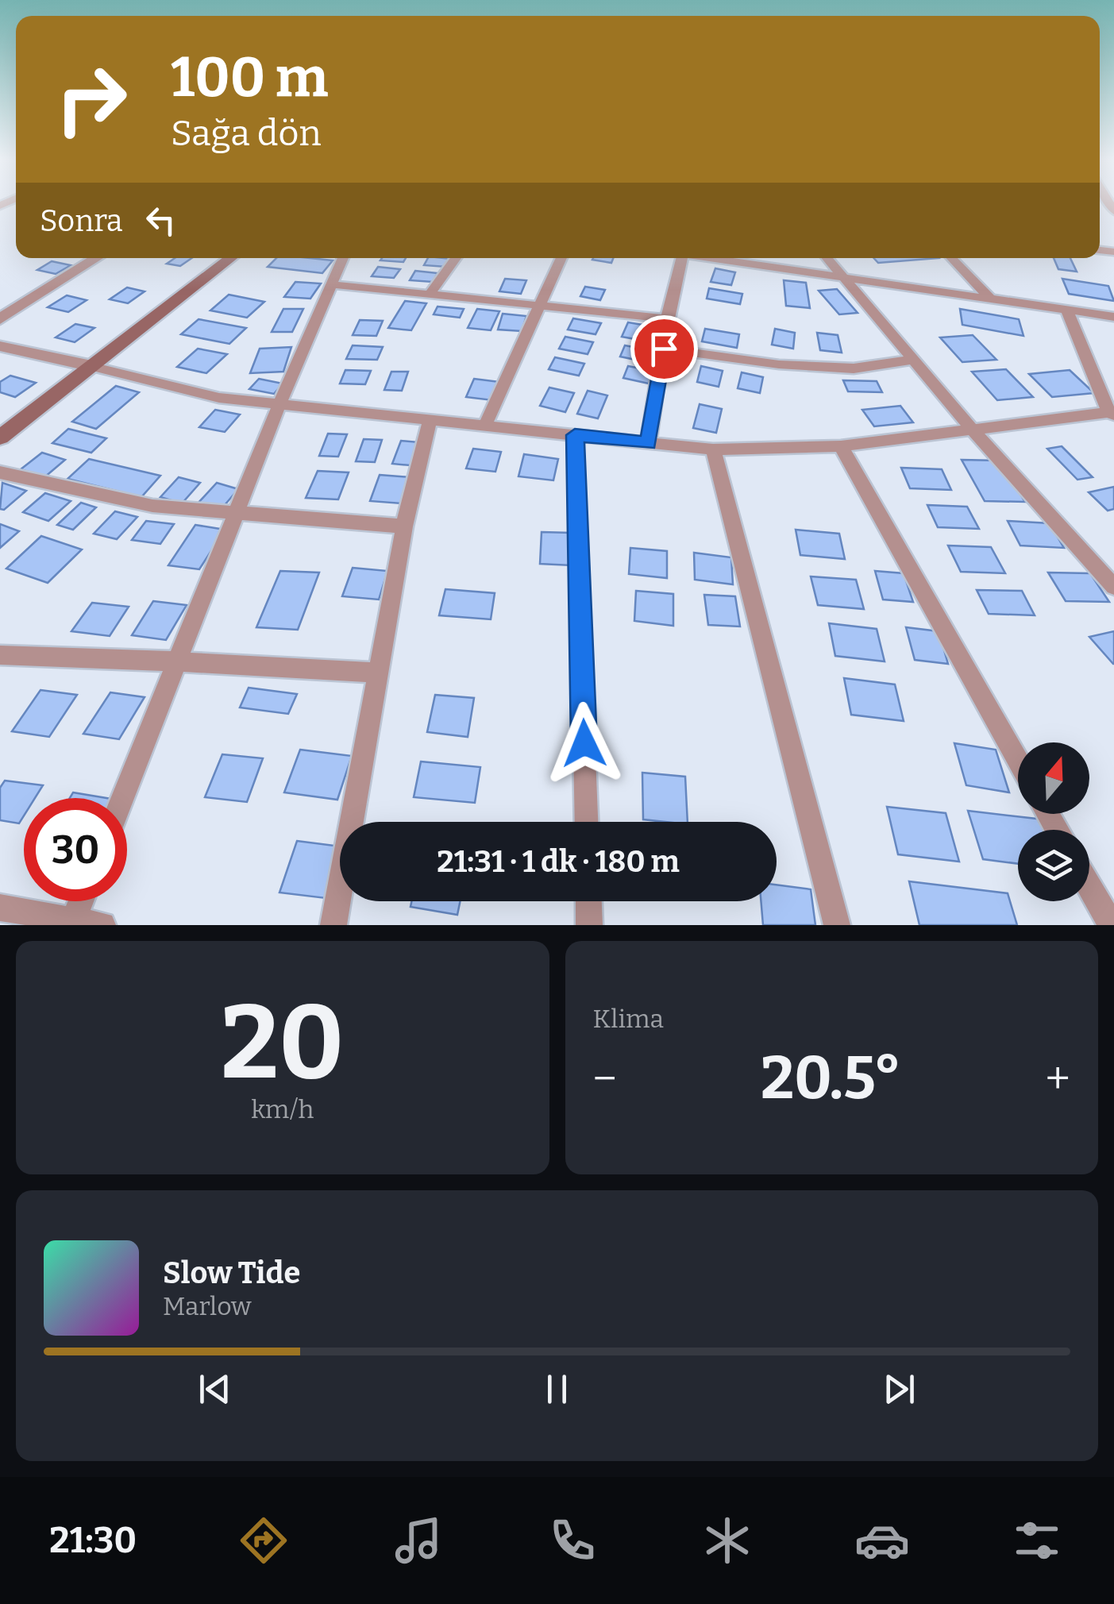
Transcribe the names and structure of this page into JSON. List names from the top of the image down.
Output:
{
  "north": "top",
  "page": {
    "turn": ["100 m", "Sağa dön"],
    "then": "Sonra",
    "limit": "30",
    "trip": "21:31 · 1 dk · 180 m",
    "tile": [
      ["20", "km/h"],
      "Klima"
    ],
    "heat": ["−", "20.5°", "+"],
    "song": ["Slow Tide", "Marlow"],
    "tabs": "21:30"
  }
}
